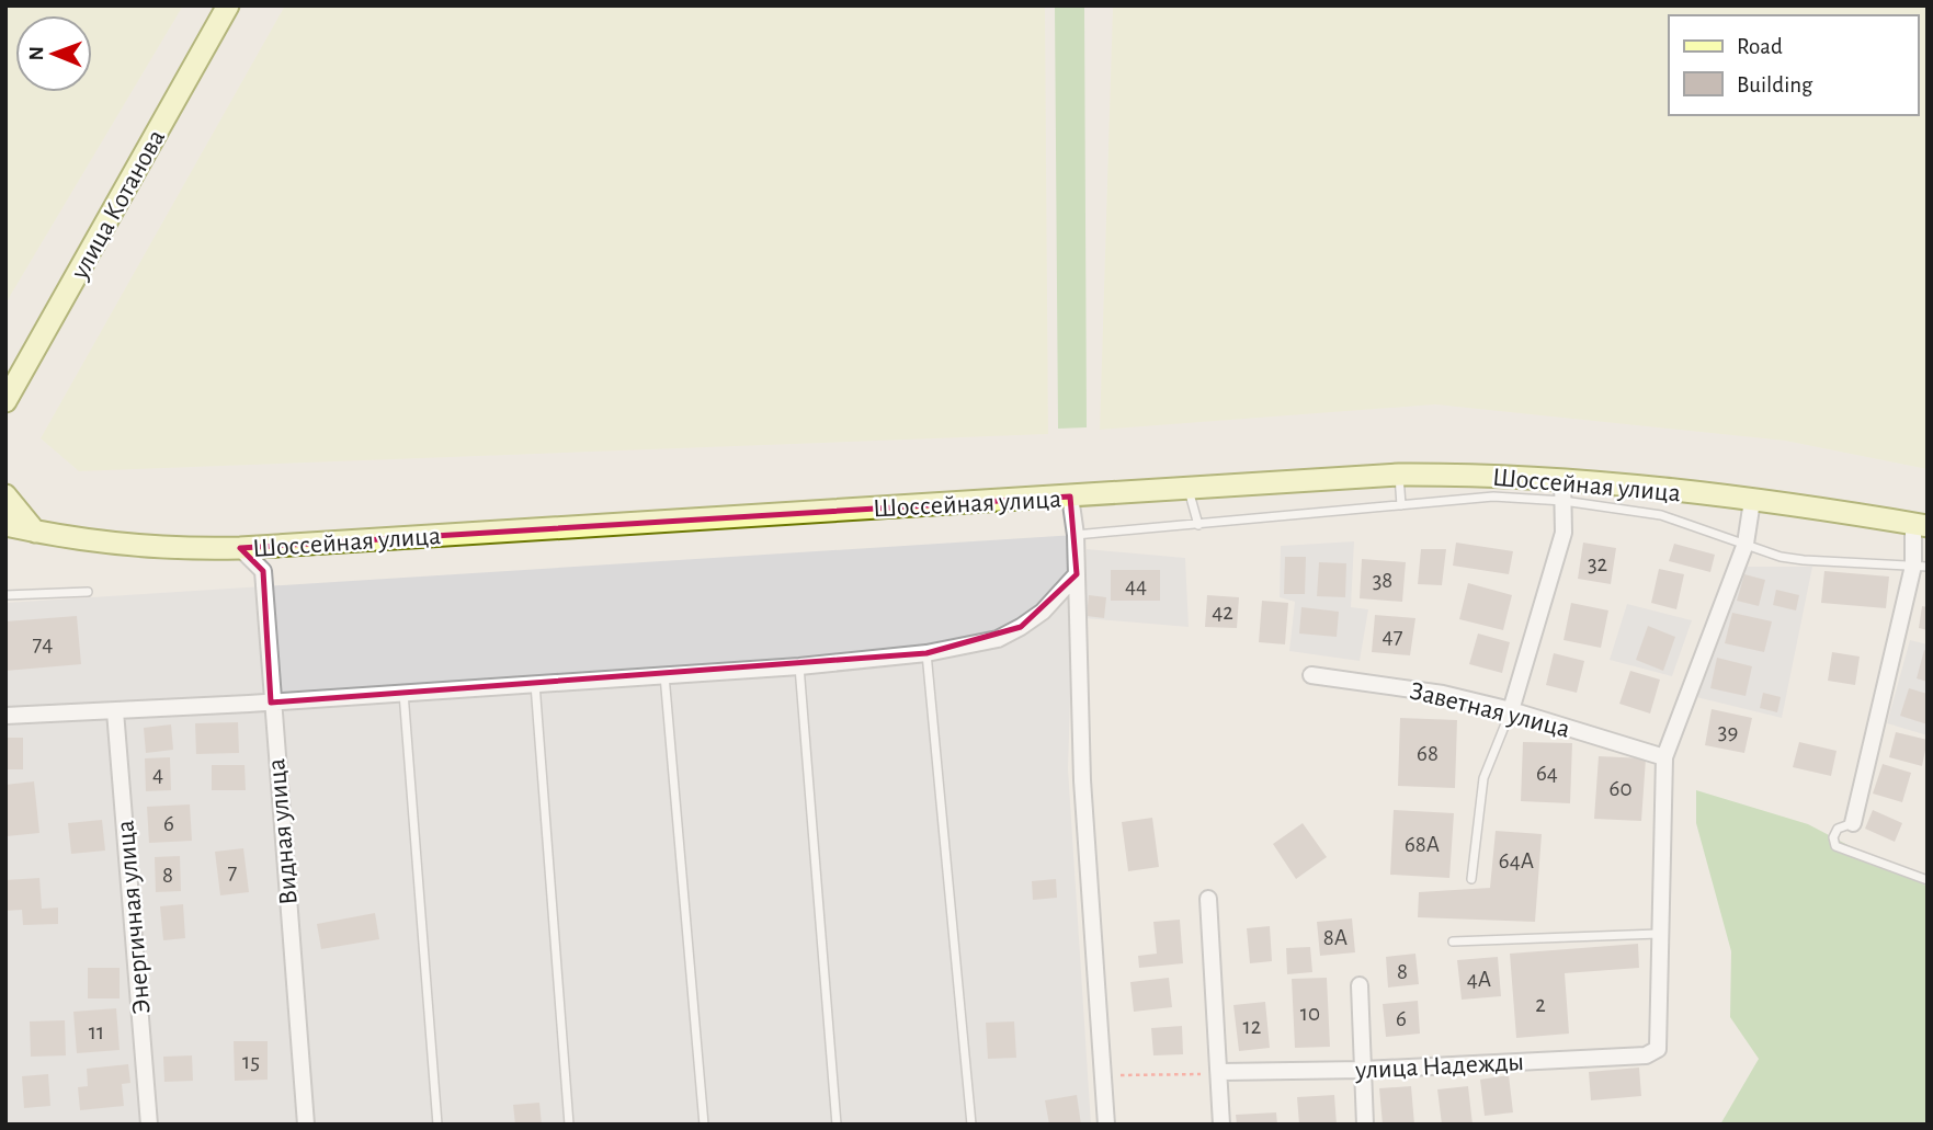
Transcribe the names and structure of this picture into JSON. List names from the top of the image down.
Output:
{
  "streets": {
    "street": [
      "улица Котанова",
      "Шоссейная улица",
      "Заветная улица",
      "Видная улица",
      "Энергичная улица",
      "улица Надежды"
    ]
  },
  "crossings": [
    ["Шоссейная улица", "Видная улица"]
  ],
  "house_numbers": [
    "32",
    "38",
    "44",
    "42",
    "47",
    "74",
    "39",
    "68",
    "64",
    "4",
    "60",
    "6",
    "68А",
    "64А",
    "7",
    "8",
    "8А",
    "8",
    "4А",
    "2",
    "10",
    "6",
    "12",
    "11",
    "15"
  ],
  "legend": ["Road", "Building"],
  "north": "left"
}
